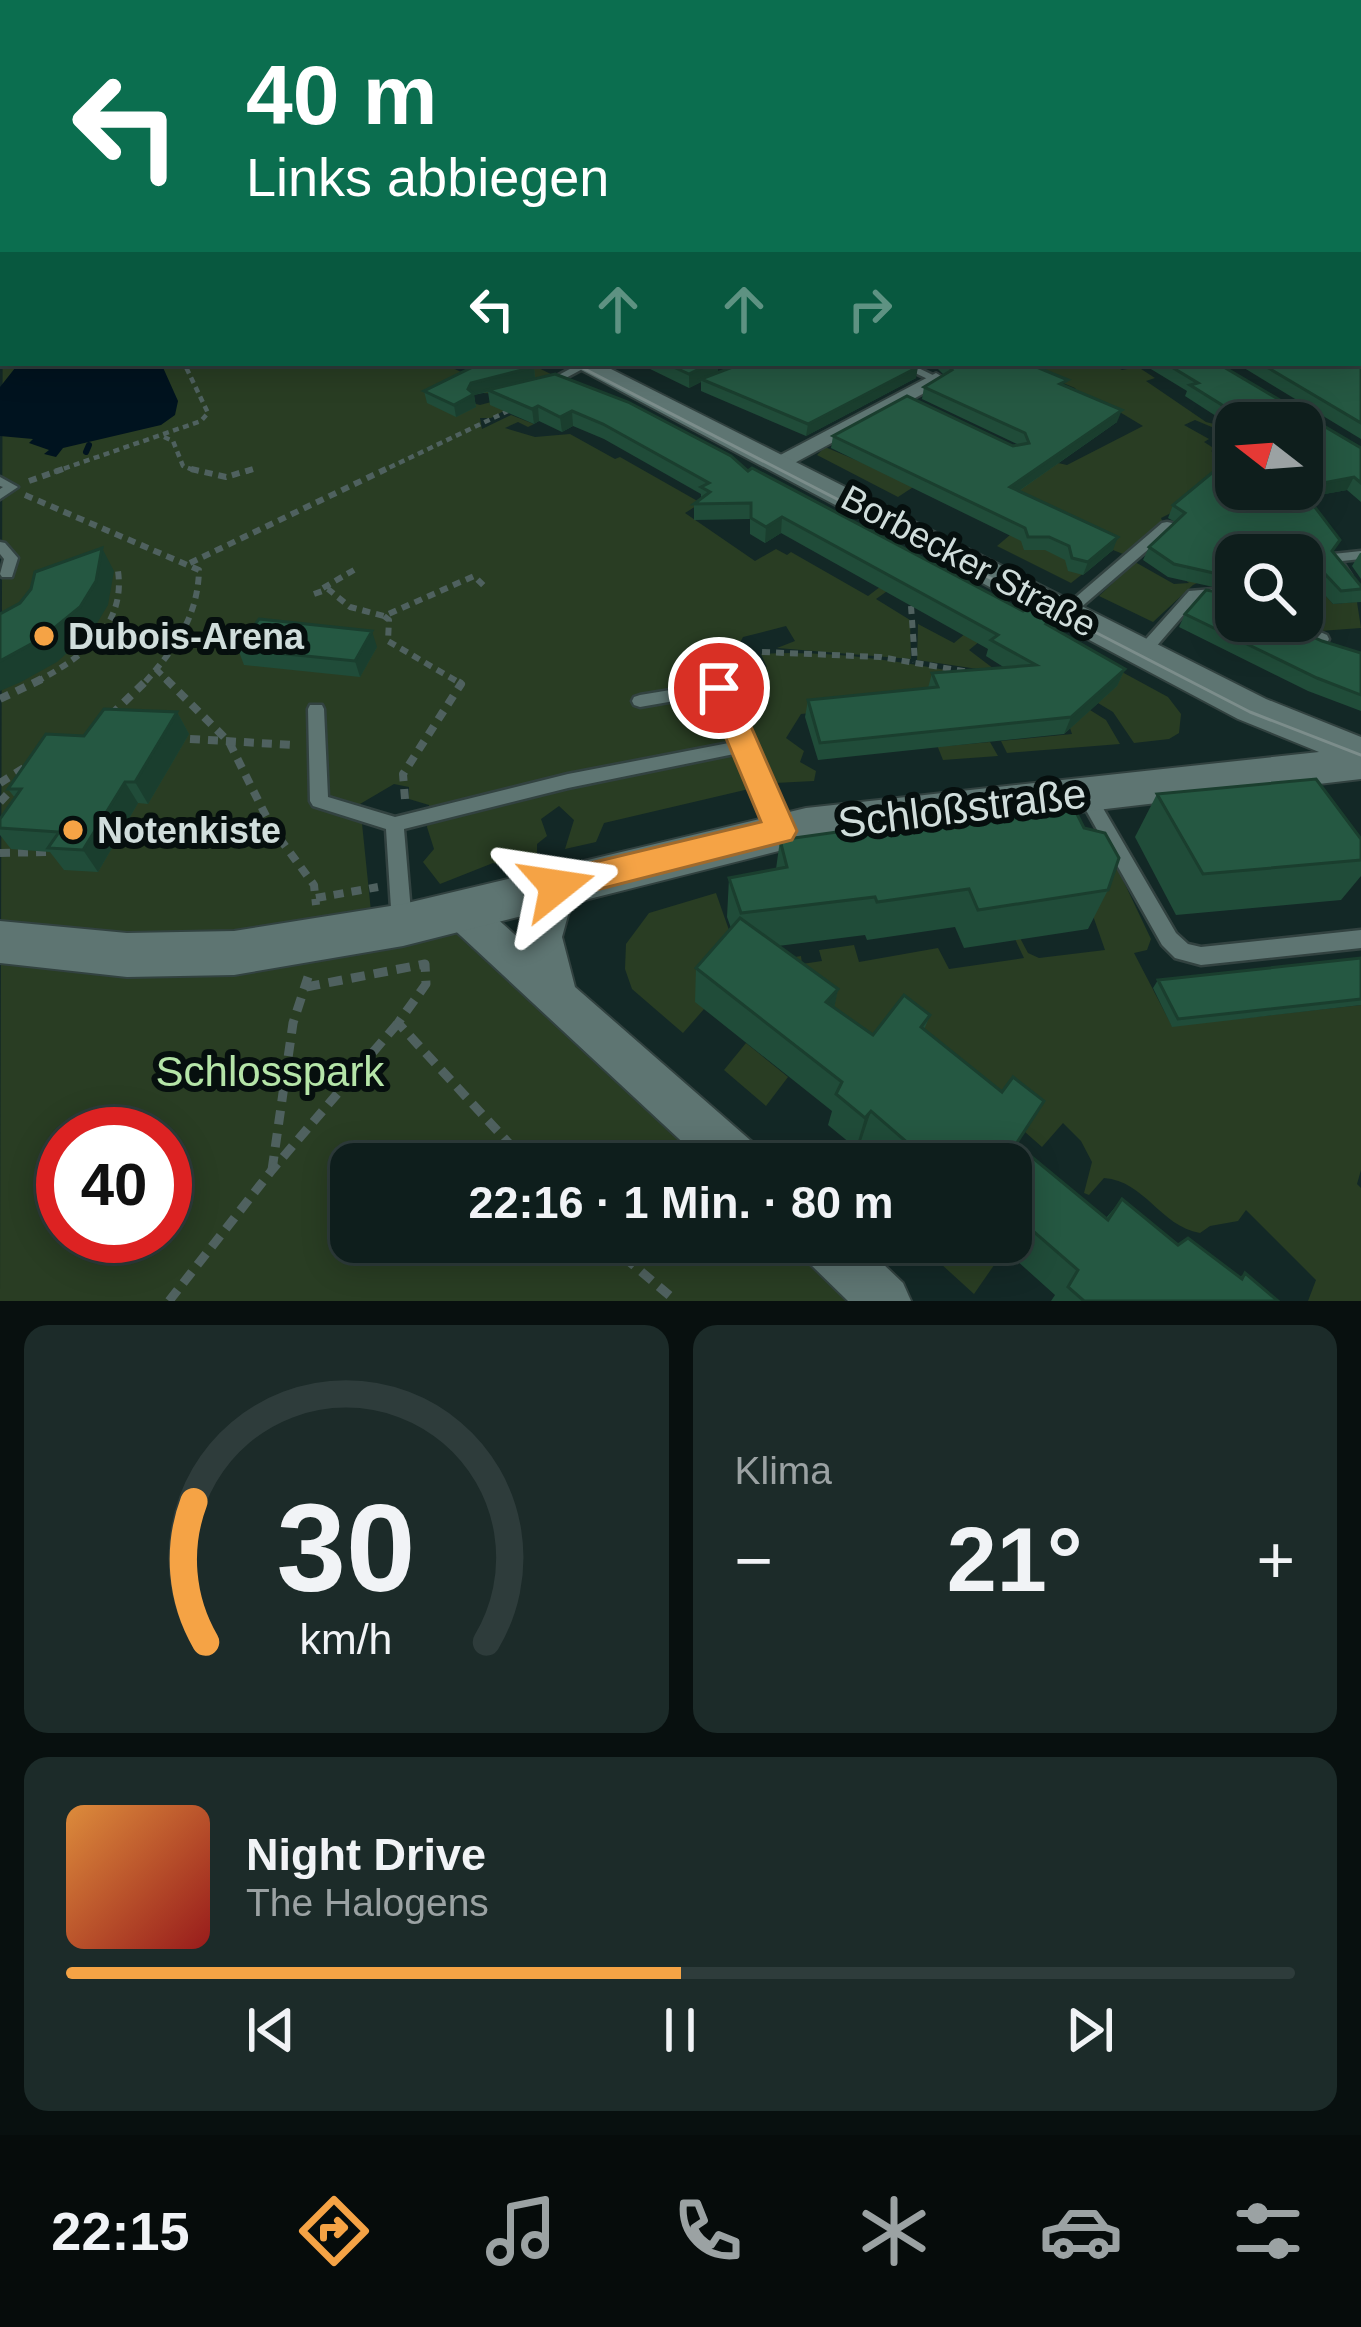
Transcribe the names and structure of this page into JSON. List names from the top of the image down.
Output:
{
  "streets": {
    "street": ["Borbecker Straße", "Schloßstraße"]
  },
  "parks": ["Schlosspark"],
  "places": ["Dubois-Arena", "Notenkiste"],
  "north": "left",
  "page": {
    "turn": ["40 m", "Links abbiegen"],
    "limit": "40",
    "trip": "22:16 · 1 Min. · 80 m",
    "tile": "Klima",
    "heat": ["−", "21°", "+"],
    "song": ["Night Drive", "The Halogens"],
    "tabs": "22:15",
    "gauge": ["30", "km/h"]
  }
}
